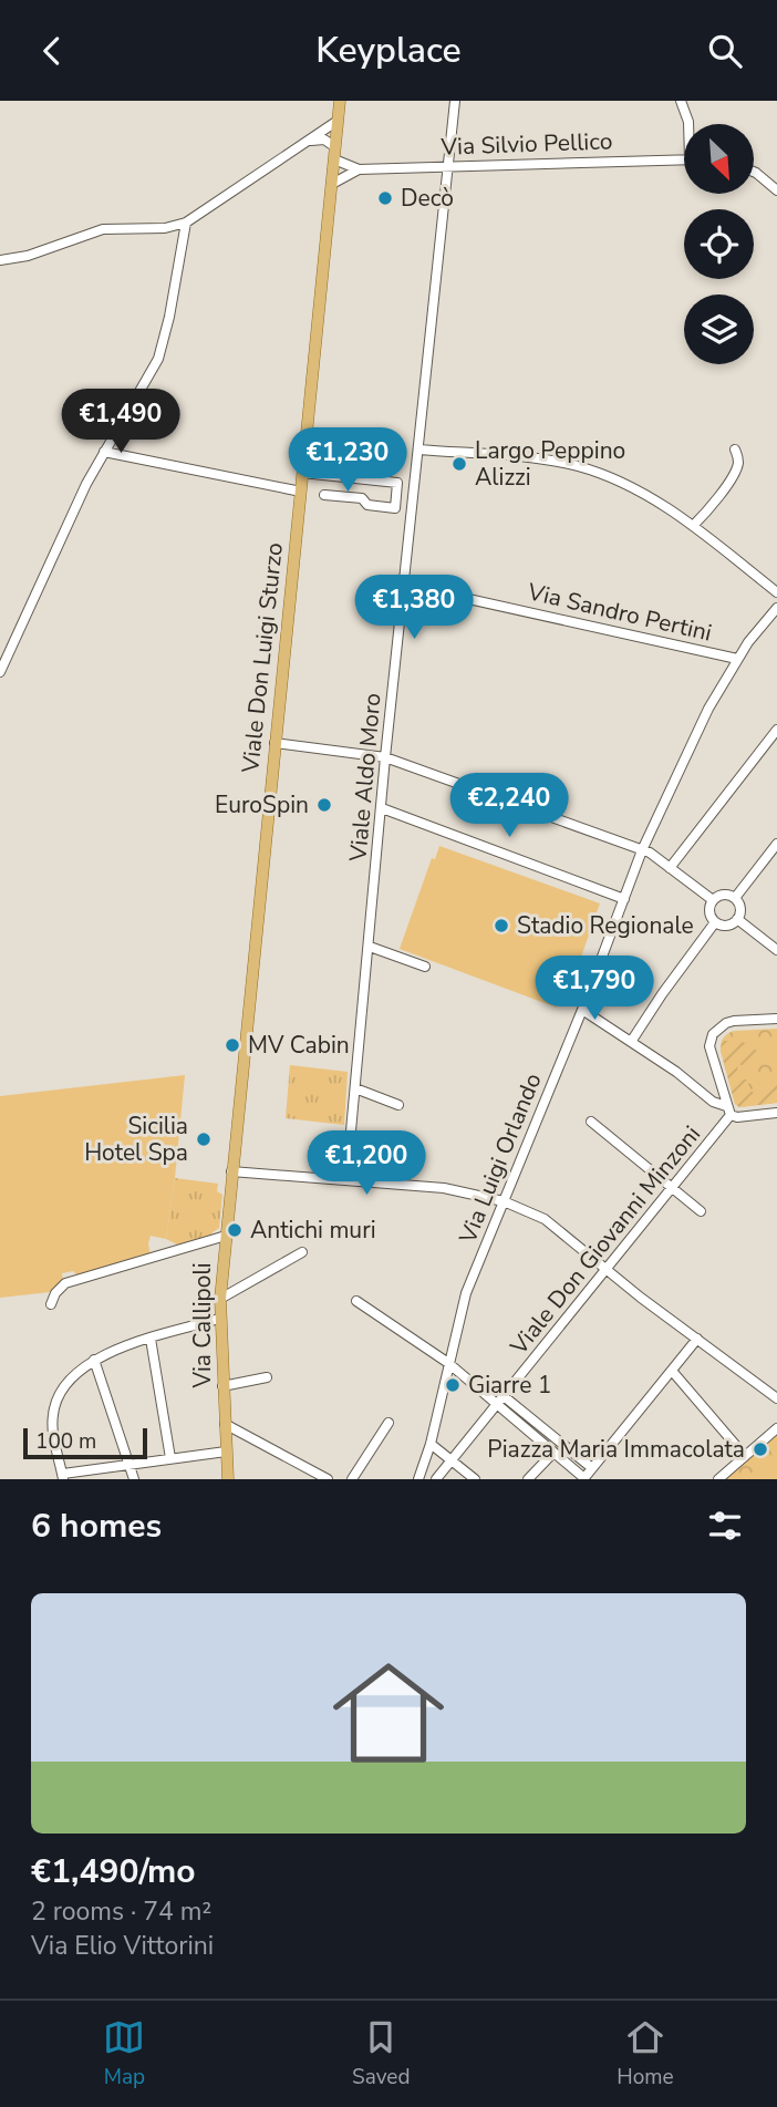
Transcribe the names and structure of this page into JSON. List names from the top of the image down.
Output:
{
  "streets": {
    "main road": ["Viale Don Luigi Sturzo", "Via Callipoli"],
    "street": [
      "Via Silvio Pellico",
      "Via Sandro Pertini",
      "Viale Aldo Moro",
      "Via Luigi Orlando",
      "Viale Don Giovanni Minzoni"
    ]
  },
  "crossings": [
    ["Via Silvio Pellico", "Viale Aldo Moro"],
    ["Via Sandro Pertini", "Viale Aldo Moro"],
    ["Via Sandro Pertini", "Via Luigi Orlando"],
    ["Viale Don Luigi Sturzo", "Via Callipoli"]
  ],
  "places": [
    "Decò",
    "Largo Peppino Alizzi",
    "EuroSpin",
    "Stadio Regionale",
    "MV Cabin",
    "Sicilia Hotel Spa",
    "Antichi muri",
    "Giarre 1",
    "Piazza Maria Immacolata"
  ],
  "scale_bar": "100 m",
  "north": "bottom right",
  "page": {
    "header": "Keyplace",
    "price": [
      "€1,490",
      "€1,230",
      "€1,380",
      "€2,240",
      "€1,790",
      "€1,200"
    ],
    "scale": "100 m",
    "heading": "6 homes",
    "list": [
      {
        "name": "€1,490/mo",
        "note": "2 rooms · 74 m² · Via Elio Vittorini"
      }
    ],
    "tabs": ["Map", "Saved", "Home"]
  }
}
